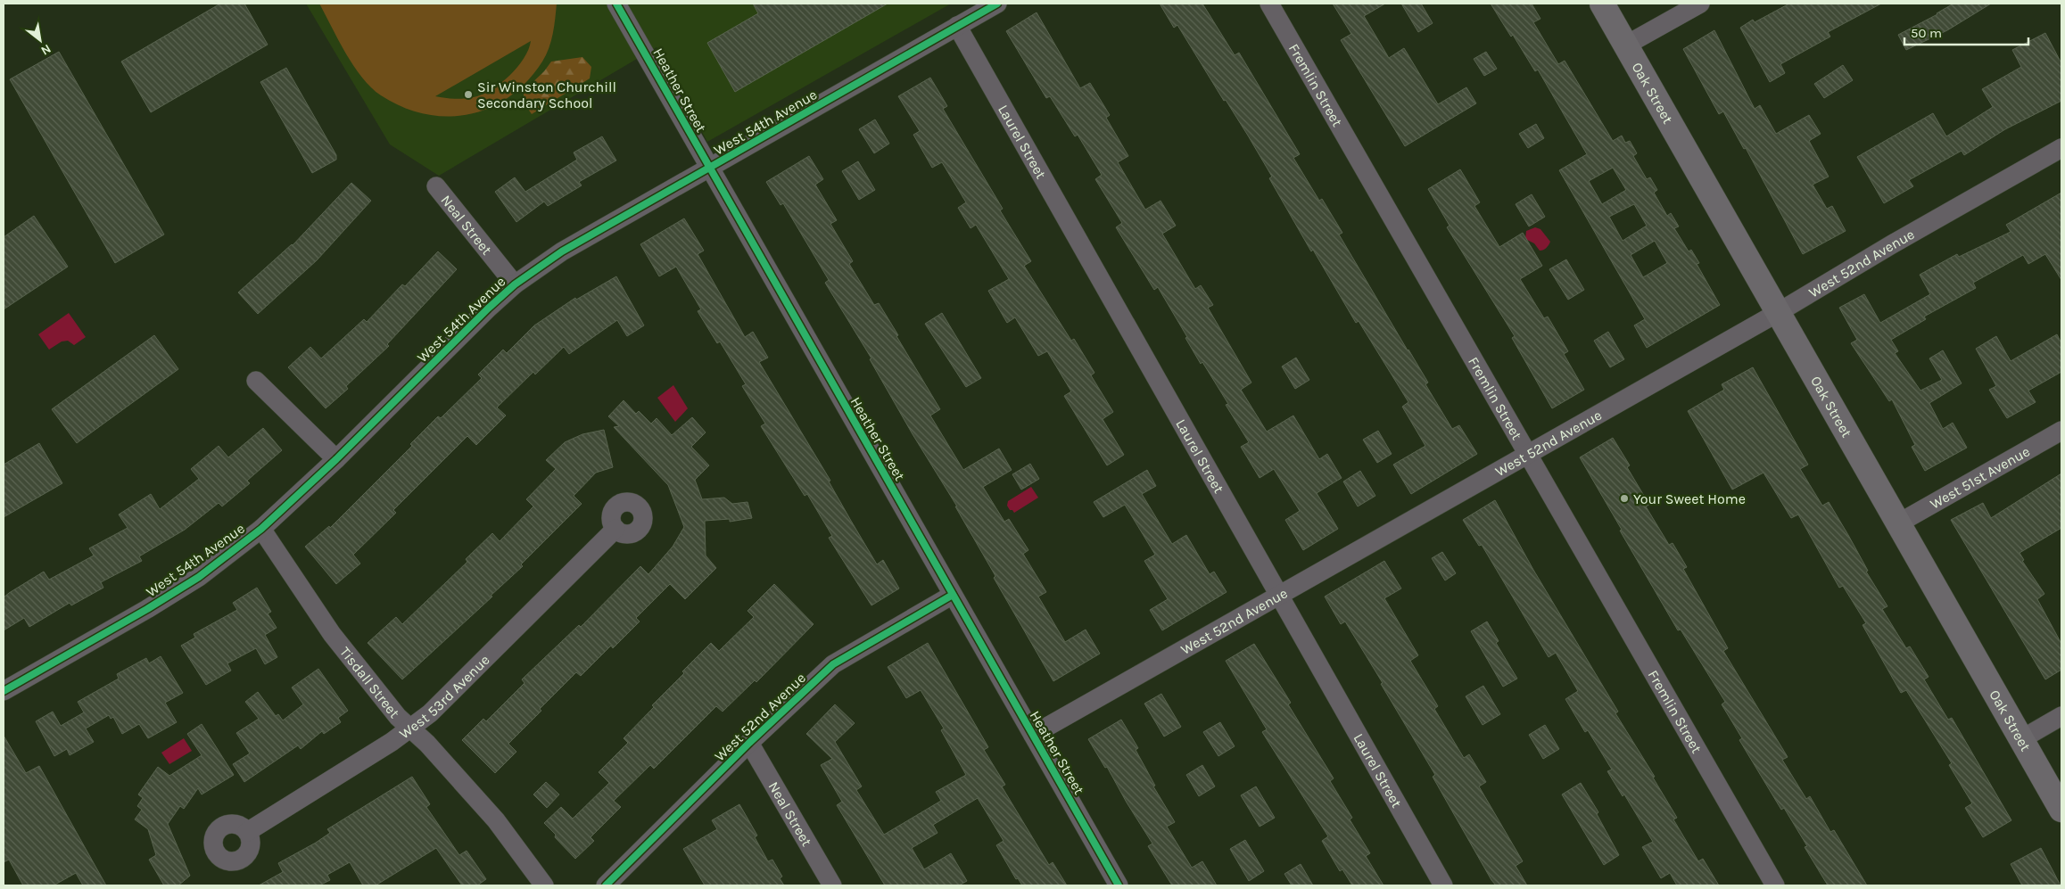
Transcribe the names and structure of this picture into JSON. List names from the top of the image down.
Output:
{
  "streets": {
    "main road": ["Oak Street"],
    "street": [
      "Fremlin Street",
      "Heather Street",
      "West 54th Avenue",
      "Laurel Street",
      "Neal Street",
      "West 52nd Avenue",
      "West 51st Avenue",
      "Tisdall Street",
      "West 53rd Avenue"
    ]
  },
  "crossings": [
    ["Fremlin Street", "West 52nd Avenue"],
    ["Heather Street", "West 54th Avenue"],
    ["Heather Street", "West 52nd Avenue"],
    ["Oak Street", "West 52nd Avenue"],
    ["Oak Street", "West 51st Avenue"],
    ["West 54th Avenue", "Laurel Street"],
    ["West 54th Avenue", "Neal Street"],
    ["West 54th Avenue", "Tisdall Street"],
    ["Laurel Street", "West 52nd Avenue"],
    ["Neal Street", "West 52nd Avenue"],
    ["Tisdall Street", "West 53rd Avenue"]
  ],
  "places": ["Sir Winston Churchill Secondary School", "Your Sweet Home"],
  "scale_bar": "50 m",
  "north": "bottom right"
}
